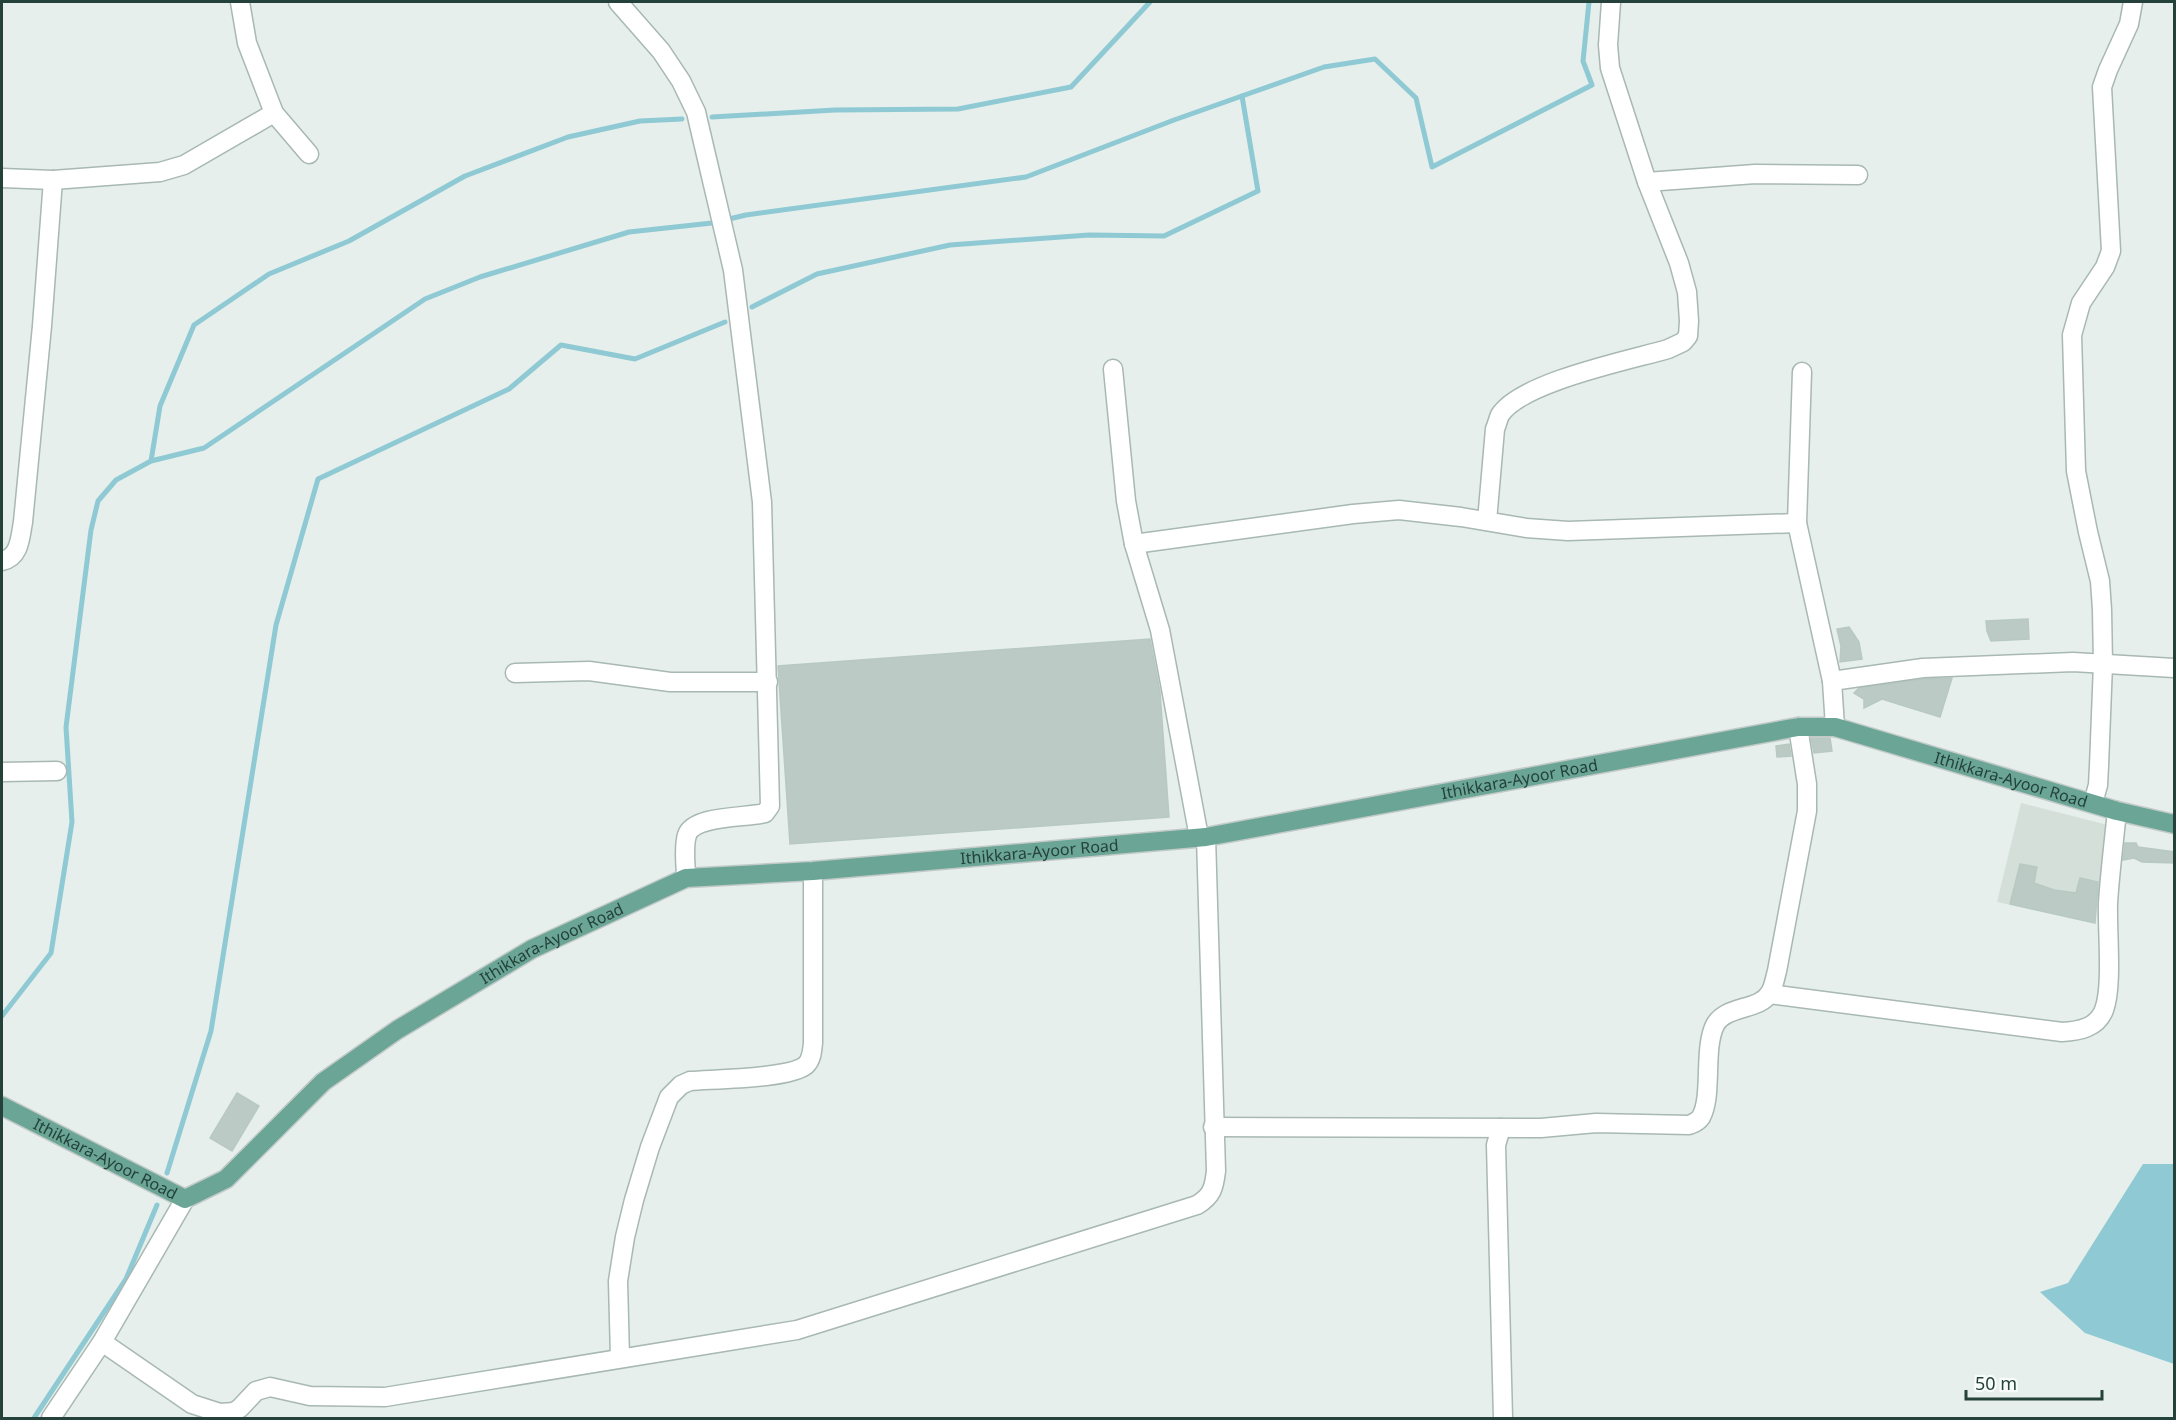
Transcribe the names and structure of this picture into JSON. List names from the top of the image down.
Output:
{
  "streets": {
    "main road": ["Ithikkara-Ayoor Road"]
  },
  "scale_bar": "50 m"
}
